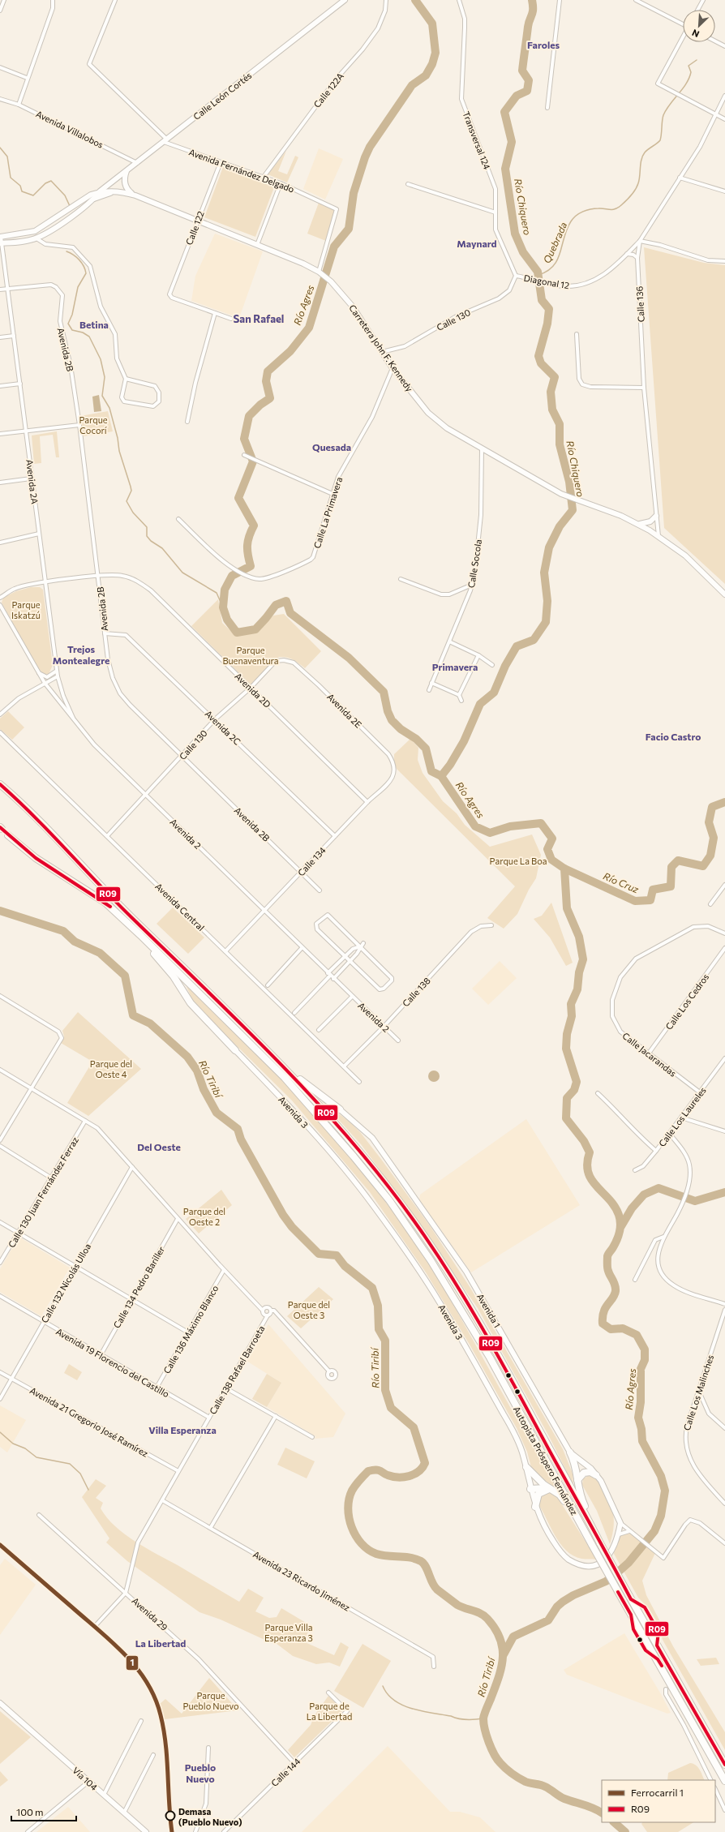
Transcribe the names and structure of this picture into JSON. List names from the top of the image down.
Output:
{
  "streets": {
    "highway": ["Autopista Próspero Fernández"],
    "main road": [
      "Calle León Cortés",
      "Carretera John F. Kennedy",
      "Avenida 3",
      "Avenida 1",
      "Vía 104"
    ],
    "street": [
      "Calle 122A",
      "Avenida Villalobos",
      "Transversal 124",
      "Avenida Fernández Delgado",
      "Calle 122",
      "Diagonal 12",
      "Calle 136",
      "Calle 130",
      "Avenida 2B",
      "Avenida 2A",
      "Calle La Primavera",
      "Calle Socola",
      "Avenida 2D",
      "Avenida 2E",
      "Avenida 2C",
      "Avenida 2",
      "Calle 134",
      "Avenida Central",
      "Calle 138",
      "Calle Los Cedros",
      "Calle Jacarandas",
      "Calle Los Laureles",
      "Calle 130 Juan Fernández Ferraz",
      "Calle 132 Nicolás Ulloa",
      "Calle 134 Pedro Bariller",
      "Calle 136 Máximo Blanco",
      "Avenida 19 Florencio del Castillo",
      "Calle 138 Rafael Barroeta",
      "Calle Los Malinches",
      "Avenida 21 Gregorio José Ramírez",
      "Avenida 23 Ricardo Jiménez",
      "Avenida 29",
      "Calle 144"
    ]
  },
  "crossings": [
    ["Calle 122A", "Avenida Fernández Delgado"],
    ["Calle León Cortés", "Avenida Villalobos"],
    ["Calle León Cortés", "Avenida Fernández Delgado"],
    ["Calle León Cortés", "Carretera John F. Kennedy"],
    ["Calle León Cortés", "Avenida 2A"],
    ["Transversal 124", "Diagonal 12"],
    ["Transversal 124", "Calle 130"],
    ["Avenida Fernández Delgado", "Calle 122"],
    ["Avenida Fernández Delgado", "Carretera John F. Kennedy"],
    ["Calle 122", "Carretera John F. Kennedy"],
    ["Diagonal 12", "Calle 136"],
    ["Diagonal 12", "Calle 130"],
    ["Calle 136", "Carretera John F. Kennedy"],
    ["Calle 130", "Carretera John F. Kennedy"],
    ["Calle 130", "Avenida 2B"],
    ["Calle 130", "Avenida 2D"],
    ["Calle 130", "Avenida 2E"],
    ["Calle 130", "Avenida 2C"],
    ["Calle 130", "Avenida 2"],
    ["Calle 130", "Avenida Central"],
    ["Carretera John F. Kennedy", "Calle La Primavera"],
    ["Carretera John F. Kennedy", "Calle Socola"],
    ["Avenida 2B", "Avenida 2A"],
    ["Avenida 2B", "Avenida 2D"],
    ["Avenida 2B", "Avenida 2C"],
    ["Avenida 2B", "Calle 134"],
    ["Avenida 2A", "Avenida 2"],
    ["Avenida 2D", "Calle 134"],
    ["Avenida 2E", "Calle 134"],
    ["Avenida 2C", "Calle 134"],
    ["Avenida 2", "Calle 134"],
    ["Avenida 2", "Calle 138"],
    ["Calle 134", "Avenida Central"],
    ["Avenida Central", "Calle 138"],
    ["Calle Los Cedros", "Calle Jacarandas"],
    ["Calle Jacarandas", "Calle Los Laureles"],
    ["Avenida 3", "Avenida 1"],
    ["Calle 132 Nicolás Ulloa", "Avenida 19 Florencio del Castillo"],
    ["Calle 132 Nicolás Ulloa", "Avenida 21 Gregorio José Ramírez"],
    ["Calle 134 Pedro Bariller", "Avenida 19 Florencio del Castillo"],
    ["Calle 136 Máximo Blanco", "Avenida 19 Florencio del Castillo"],
    ["Avenida 19 Florencio del Castillo", "Calle 138 Rafael Barroeta"],
    ["Calle 138 Rafael Barroeta", "Avenida 21 Gregorio José Ramírez"],
    ["Calle 138 Rafael Barroeta", "Avenida 23 Ricardo Jiménez"],
    ["Calle 138 Rafael Barroeta", "Avenida 29"],
    ["Avenida 29", "Calle 144"]
  ],
  "districts": [
    "Faroles",
    "Maynard",
    "San Rafael",
    "Betina",
    "Quesada",
    "Trejos Montealegre",
    "Primavera",
    "Facio Castro",
    "Del Oeste",
    "Villa Esperanza",
    "La Libertad",
    "Pueblo Nuevo"
  ],
  "water": [
    "Río Chiquero",
    "Quebrada",
    "Río Agres",
    "Río Cruz",
    "Río Tiribí"
  ],
  "parks": [
    "Parque Cocorí",
    "Parque Iskatzú",
    "Parque Buenaventura",
    "Parque La Boa",
    "Parque del Oeste 4",
    "Parque del Oeste 2",
    "Parque del Oeste 3",
    "Parque Villa Esperanza 3",
    "Parque Pueblo Nuevo",
    "Parque de La Libertad"
  ],
  "places": ["Demasa (Pueblo Nuevo)"],
  "lines": ["transit line R09", "rail line 1"],
  "legend": ["Ferrocarril 1", "R09"],
  "scale_bar": "100 m",
  "north": "bottom left"
}
